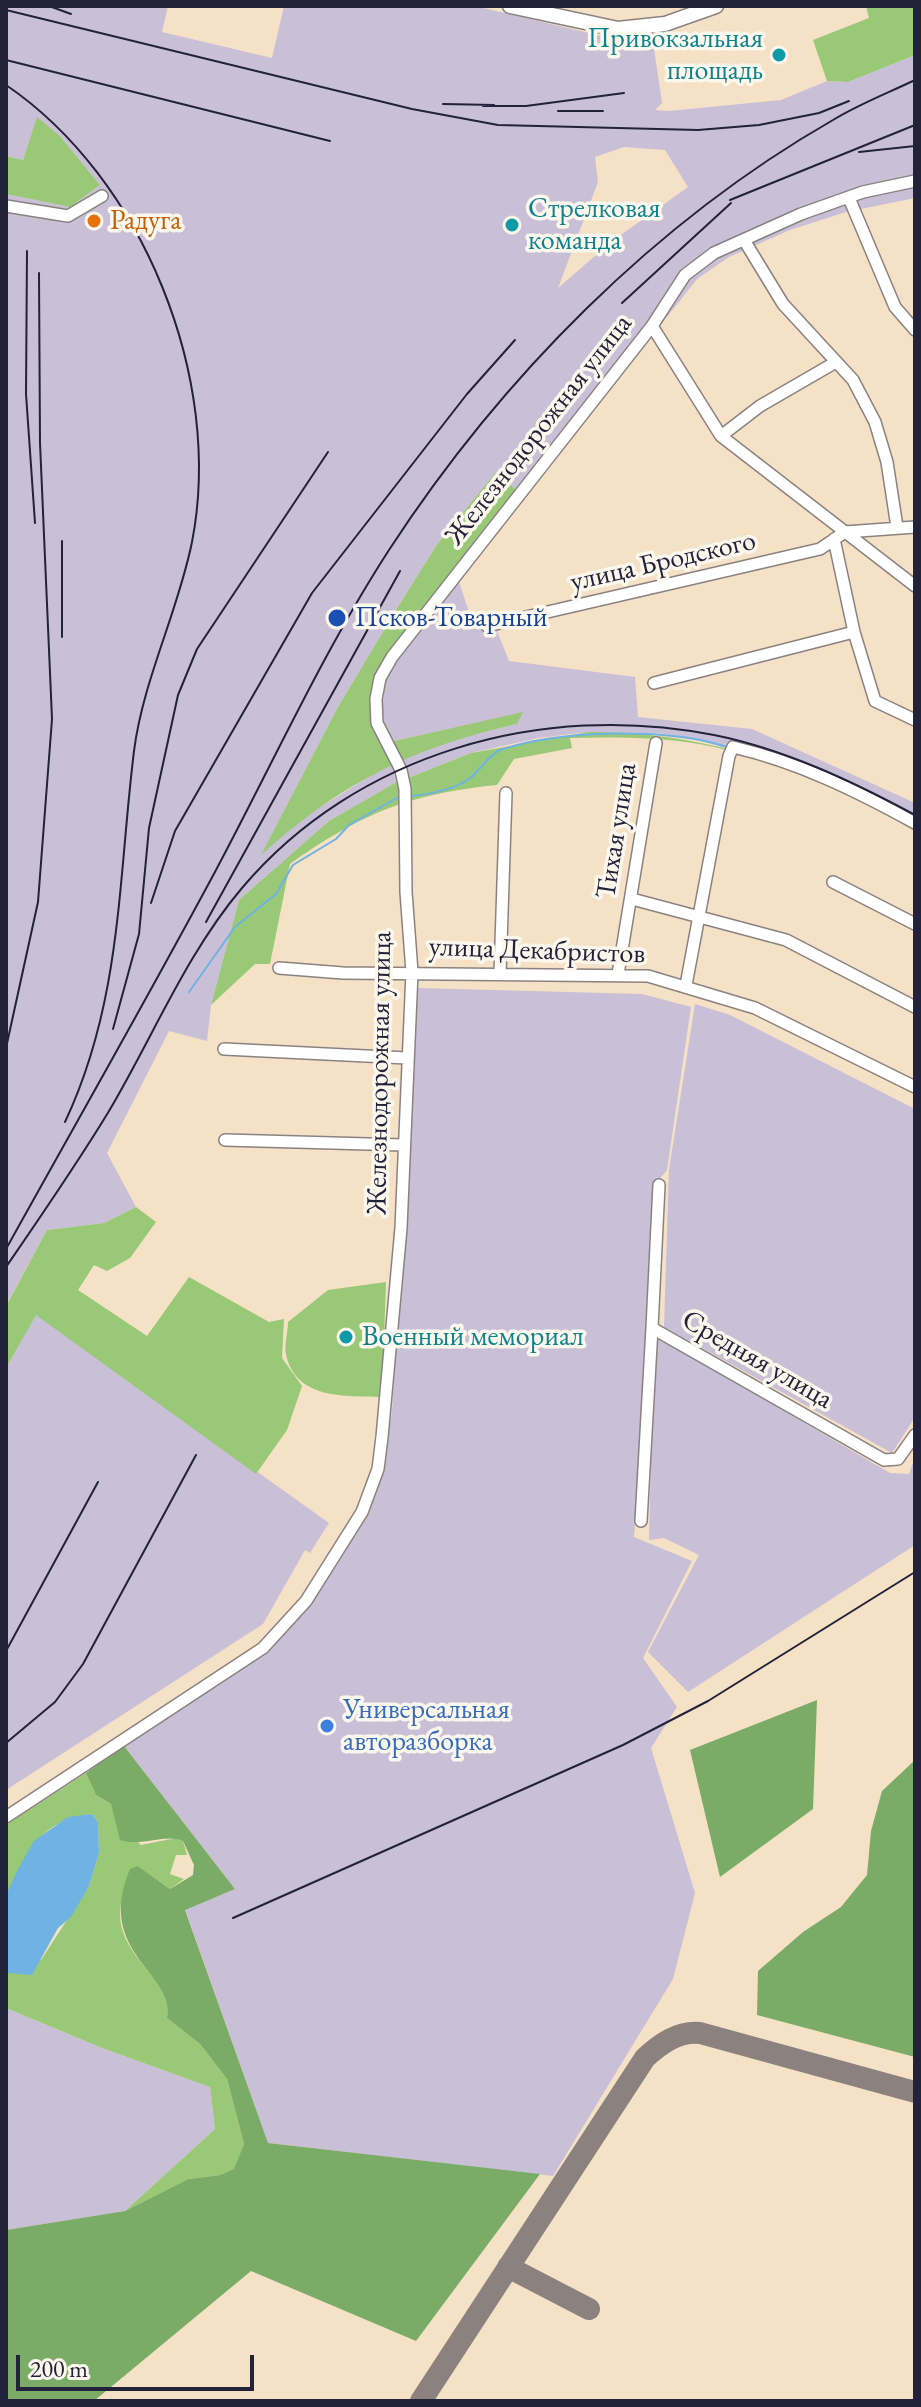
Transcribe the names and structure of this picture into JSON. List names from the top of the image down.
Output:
{
  "streets": {
    "street": [
      "Железнодорожная улица",
      "улица Бродского",
      "Тихая улица",
      "улица Декабристов",
      "Средняя улица"
    ]
  },
  "crossings": [
    ["Железнодорожная улица", "улица Декабристов"],
    ["Тихая улица", "улица Декабристов"]
  ],
  "places": [
    "Привокзальная площадь",
    "Радуга",
    "Стрелковая команда",
    "Псков-Товарный",
    "Военный мемориал",
    "Универсальная авторазборка"
  ],
  "scale_bar": "200 m"
}
